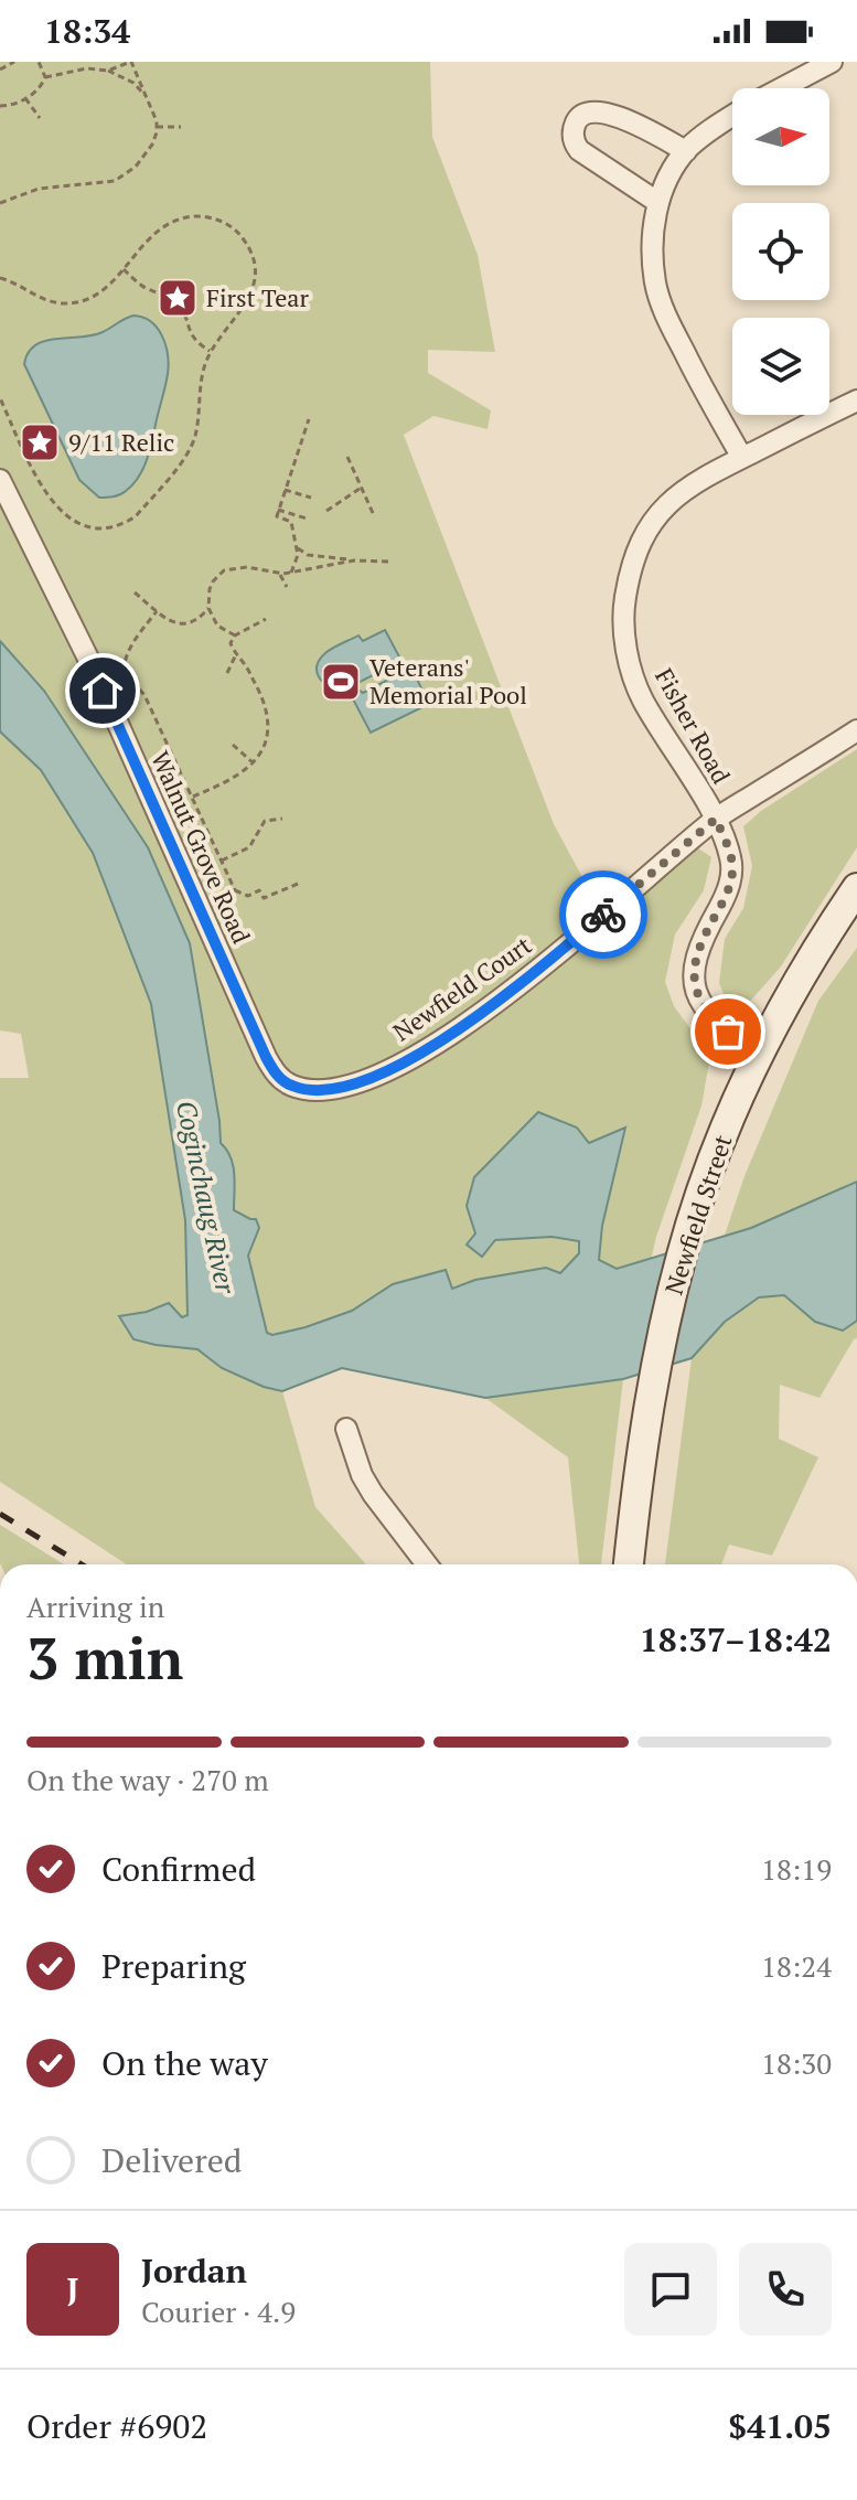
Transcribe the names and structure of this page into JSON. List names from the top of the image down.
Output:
{
  "streets": {
    "main road": ["Newfield Street"],
    "street": ["Fisher Road", "Walnut Grove Road", "Newfield Court"]
  },
  "crossings": [
    ["Fisher Road", "Newfield Court"],
    ["Fisher Road", "Newfield Street"],
    ["Walnut Grove Road", "Newfield Court"]
  ],
  "water": ["Coginchaug River"],
  "places": {
    "place": ["First Tear", "9/11 Relic"],
    "sports": ["Veterans' Memorial Pool"]
  },
  "north": "right",
  "page": {
    "status": "18:34",
    "heading": ["3 min", "Arriving in", "18:37–18:42"],
    "panel": [
      "Jordan",
      "Courier · 4.9",
      "Order #6902",
      "$41.05"
    ],
    "bar": "On the way · 270 m",
    "list": [
      ["Confirmed", "18:19"],
      ["Preparing", "18:24"],
      ["On the way", "18:30"],
      "Delivered"
    ],
    "round": "J"
  }
}
